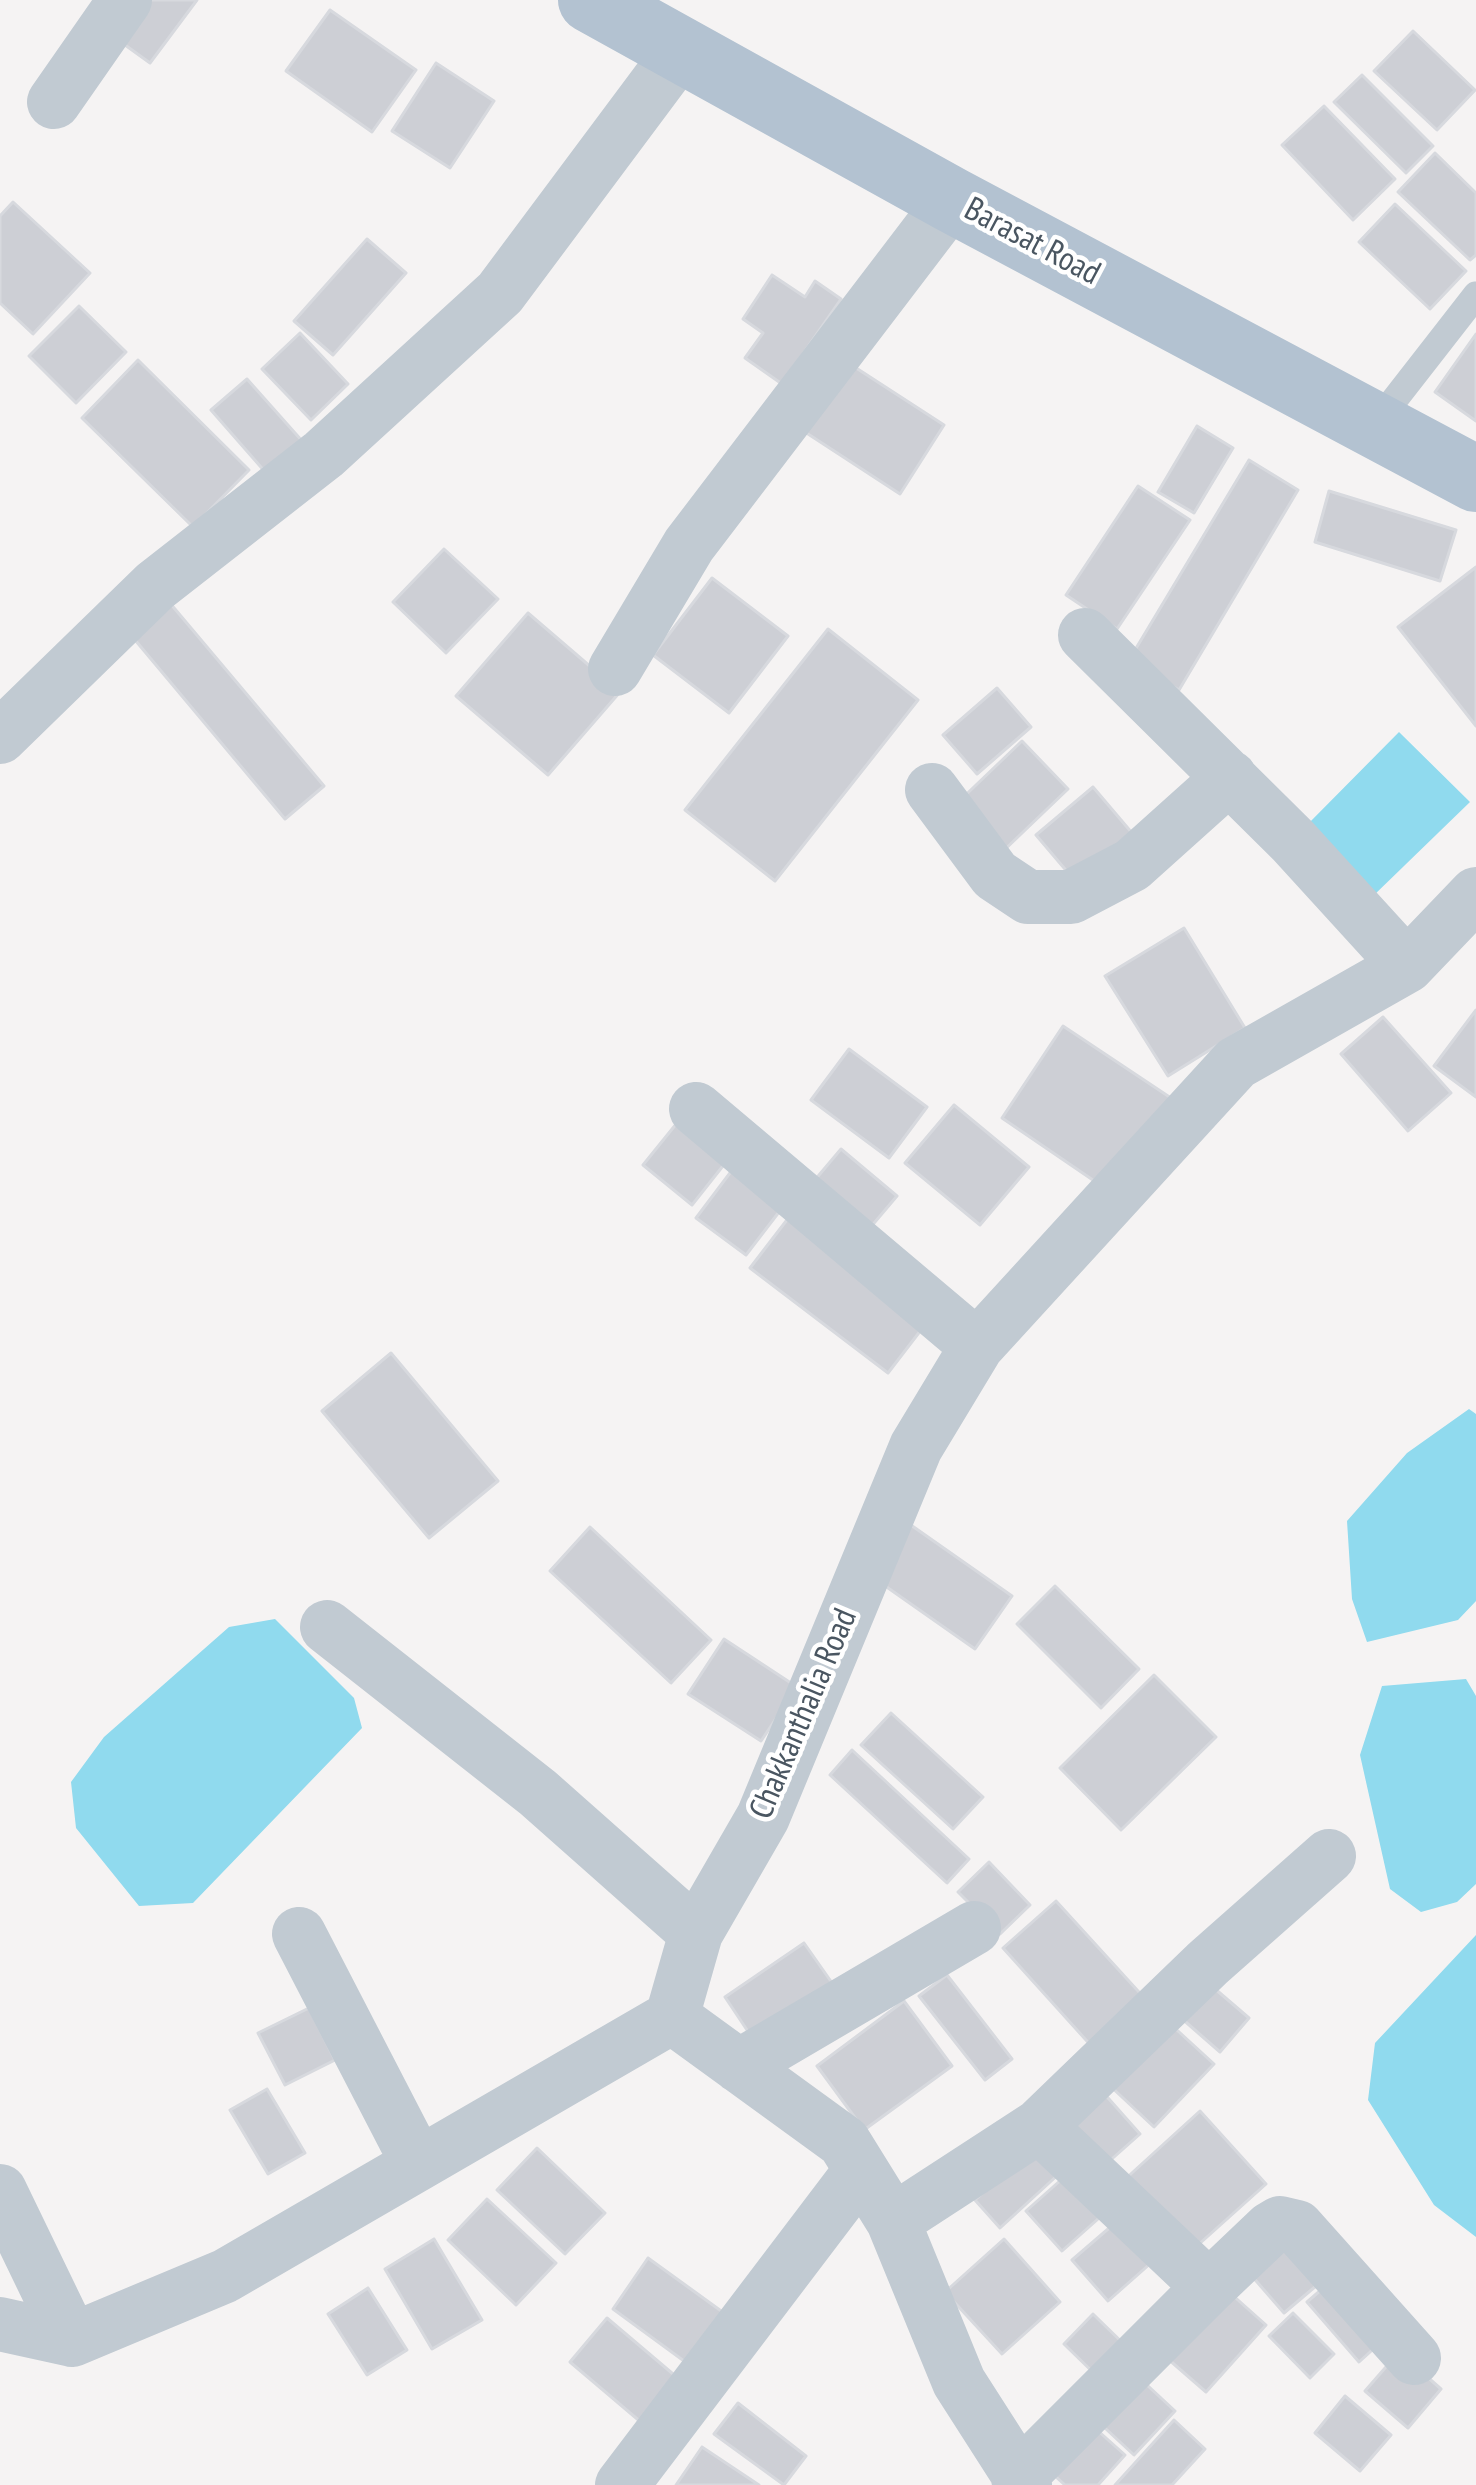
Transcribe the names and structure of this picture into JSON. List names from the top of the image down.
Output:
{
  "streets": {
    "main road": ["Barasat Road"],
    "street": ["Chakkanthalia Road"]
  }
}
